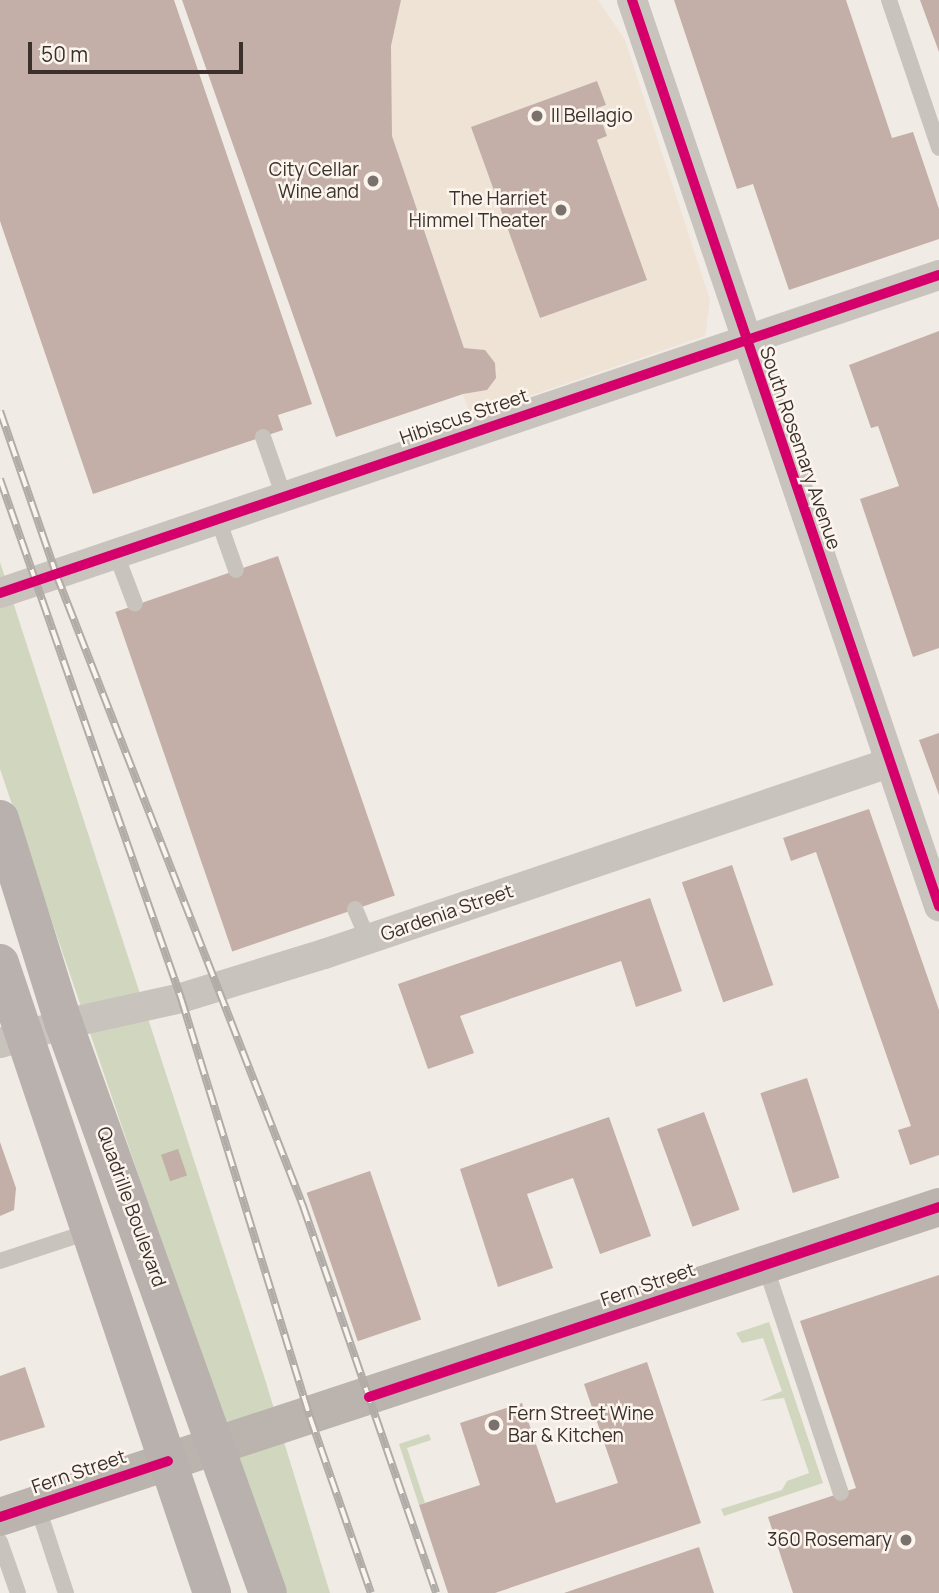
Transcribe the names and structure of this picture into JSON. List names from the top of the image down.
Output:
{
  "streets": {
    "main road": ["Quadrille Boulevard"],
    "street": [
      "Hibiscus Street",
      "South Rosemary Avenue",
      "Gardenia Street",
      "Fern Street"
    ]
  },
  "crossings": [
    ["Hibiscus Street", "South Rosemary Avenue"],
    ["South Rosemary Avenue", "Gardenia Street"],
    ["Gardenia Street", "Quadrille Boulevard"],
    ["Quadrille Boulevard", "Fern Street"]
  ],
  "places": [
    "Il Bellagio",
    "City Cellar Wine and",
    "The Harriet Himmel Theater",
    "Fern Street Wine Bar & Kitchen",
    "360 Rosemary"
  ],
  "scale_bar": "50 m"
}
